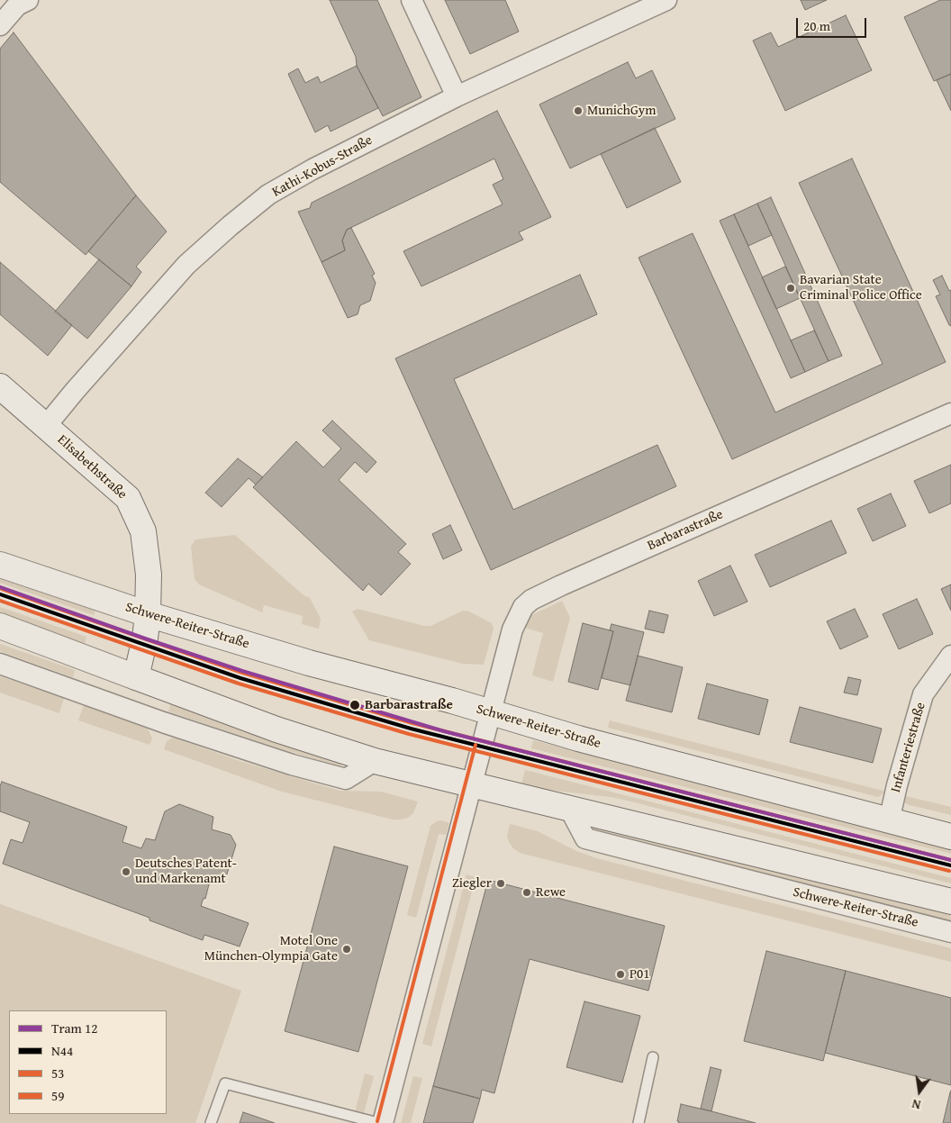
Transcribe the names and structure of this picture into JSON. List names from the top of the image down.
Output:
{
  "streets": {
    "main road": ["Elisabethstraße", "Schwere-Reiter-Straße"],
    "street": ["Kathi-Kobus-Straße", "Barbarastraße", "Infanteriestraße"]
  },
  "crossings": [
    ["Kathi-Kobus-Straße", "Elisabethstraße"],
    ["Elisabethstraße", "Schwere-Reiter-Straße"],
    ["Barbarastraße", "Schwere-Reiter-Straße"],
    ["Schwere-Reiter-Straße", "Infanteriestraße"]
  ],
  "places": [
    "MunichGym",
    "Bavarian State Criminal Police Office",
    "Barbarastraße",
    "Deutsches Patent- und Markenamt",
    "Ziegler",
    "Rewe",
    "Motel One München-Olympia Gate",
    "P01"
  ],
  "lines": [
    "tram line 12",
    "transit line 59",
    "transit line N44",
    "transit line 53"
  ],
  "legend": [
    "Tram 12",
    "N44",
    "53",
    "59"
  ],
  "scale_bar": "20 m",
  "north": "bottom"
}
